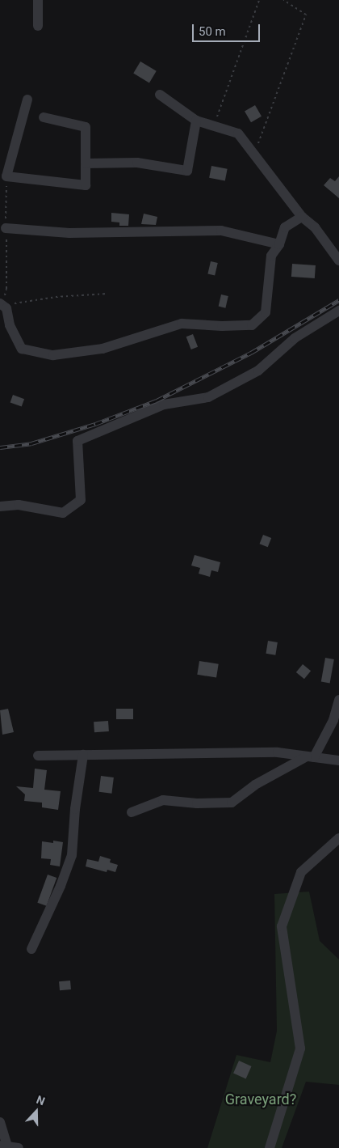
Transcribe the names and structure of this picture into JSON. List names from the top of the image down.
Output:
{
  "parks": ["Graveyard?"],
  "scale_bar": "50 m",
  "north": "top"
}
